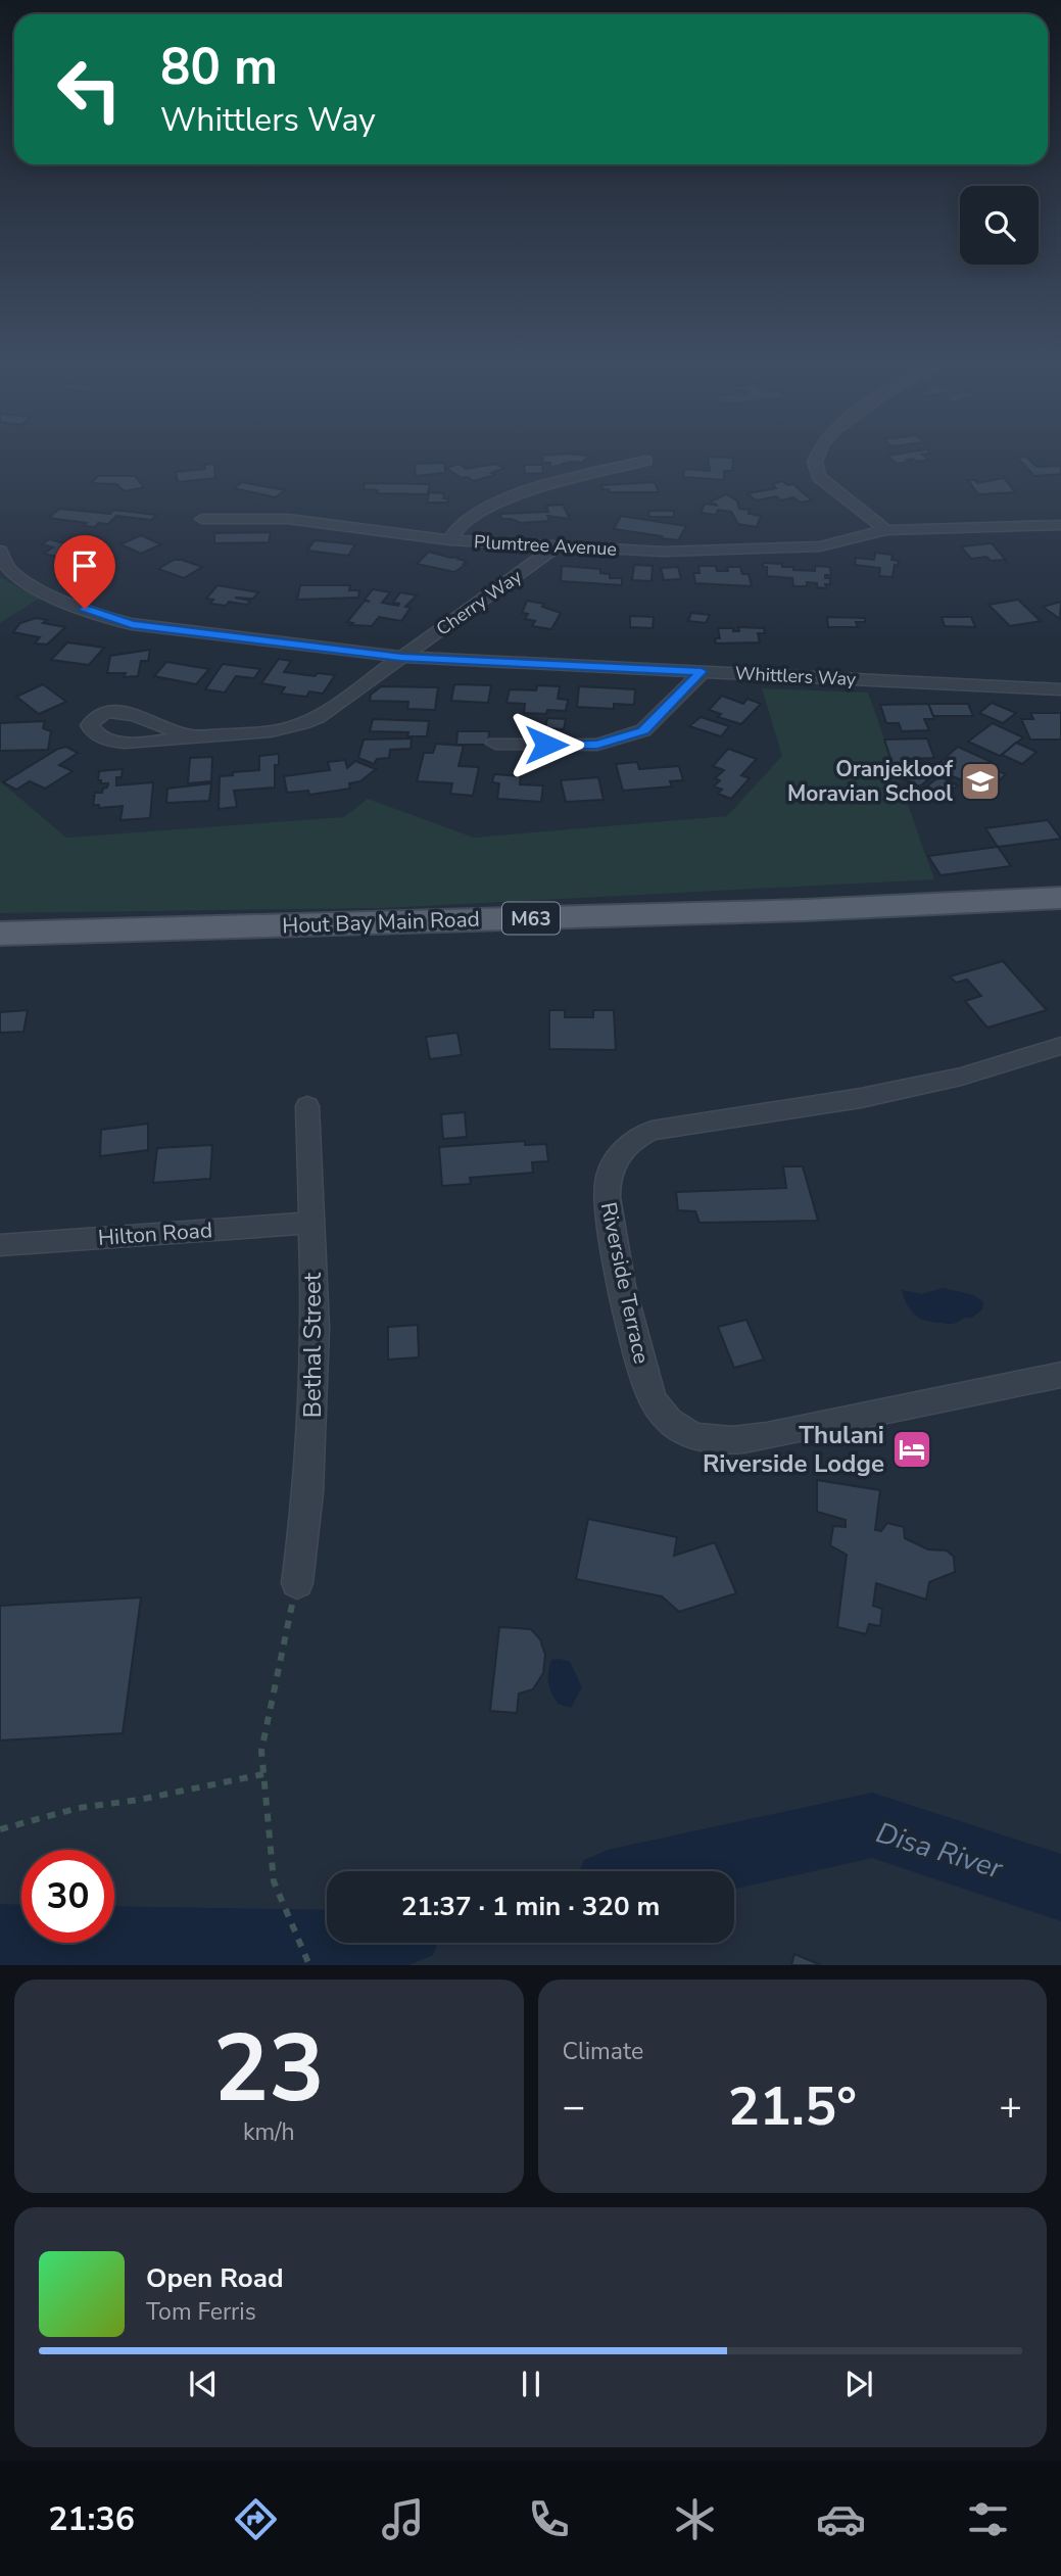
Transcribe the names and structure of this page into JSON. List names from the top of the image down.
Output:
{
  "streets": {
    "main road": ["M63", "Hout Bay Main Road"],
    "street": [
      "Plumtree Avenue",
      "Cherry Way",
      "Whittlers Way",
      "Hilton Road",
      "Riverside Terrace",
      "Bethal Street"
    ]
  },
  "crossings": [
    ["Plumtree Avenue", "Cherry Way"],
    ["Cherry Way", "Whittlers Way"],
    ["Hilton Road", "Bethal Street"]
  ],
  "water": ["Disa River"],
  "places": {
    "school or university": ["Oranjekloof Moravian School"],
    "hotel": ["Thulani Riverside Lodge"]
  },
  "page": {
    "turn": ["80 m", "Whittlers Way"],
    "limit": "30",
    "trip": "21:37 · 1 min · 320 m",
    "tile": [
      ["23", "km/h"],
      "Climate"
    ],
    "heat": ["−", "21.5°", "+"],
    "song": ["Open Road", "Tom Ferris"],
    "tabs": "21:36"
  }
}
